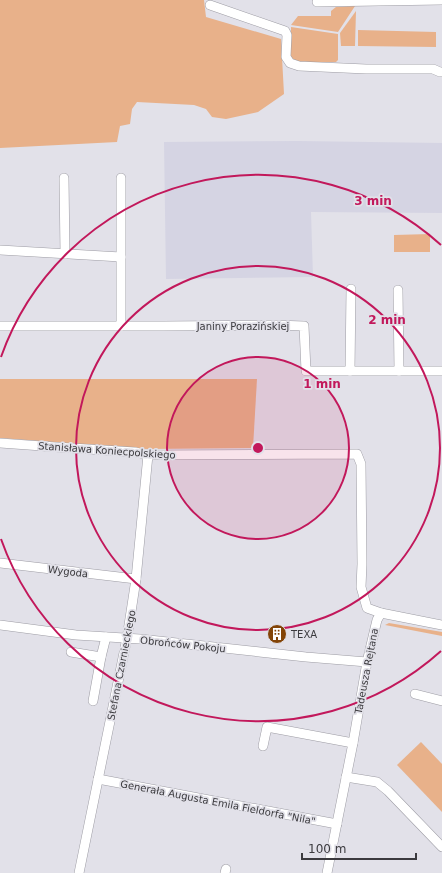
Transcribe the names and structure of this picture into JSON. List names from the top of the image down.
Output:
{
  "streets": {
    "street": [
      "Janiny Porazińskiej",
      "Stanisława Koniecpolskiego",
      "Wygoda",
      "Obrońców Pokoju",
      "Stefana Czarnieckiego",
      "Tadeusza Rejtana",
      "Generała Augusta Emila Fieldorfa \"Nila\""
    ]
  },
  "crossings": [
    ["Stanisława Koniecpolskiego", "Stefana Czarnieckiego"],
    ["Stanisława Koniecpolskiego", "Tadeusza Rejtana"],
    ["Wygoda", "Stefana Czarnieckiego"],
    ["Obrońców Pokoju", "Stefana Czarnieckiego"],
    ["Obrońców Pokoju", "Tadeusza Rejtana"],
    ["Stefana Czarnieckiego", "Generała Augusta Emila Fieldorfa \"Nila\""],
    ["Tadeusza Rejtana", "Generała Augusta Emila Fieldorfa \"Nila\""]
  ],
  "places": {
    "building": ["TEXA"]
  },
  "scale_bar": "100 m",
  "rings": ["3 min", "2 min", "1 min"]
}
